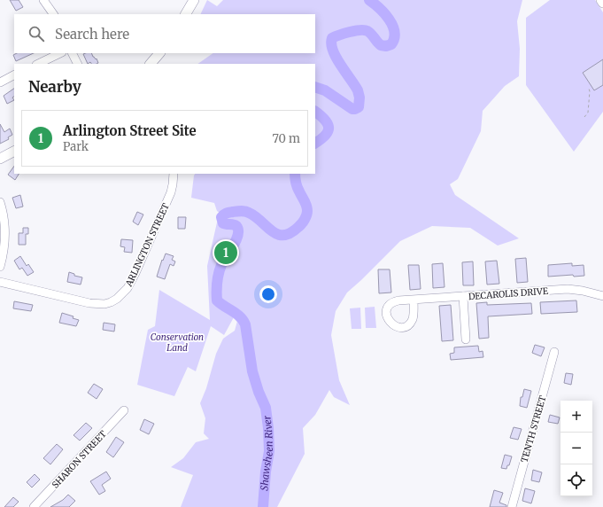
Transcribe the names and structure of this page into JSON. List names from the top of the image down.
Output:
{
  "streets": {
    "street": [
      "ARLINGTON STREET",
      "DECAROLIS DRIVE",
      "TENTH STREET",
      "SHARON STREET"
    ]
  },
  "water": ["Shawsheen River"],
  "parks": ["Conservation Land"],
  "page": {
    "search": "Search here",
    "heading": "Nearby",
    "list": [
      {
        "mark": "1",
        "name": "Arlington Street Site",
        "note": "Park",
        "value": "70 m"
      }
    ],
    "pins": "1",
    "map_buttons": ["+", "−"]
  }
}
